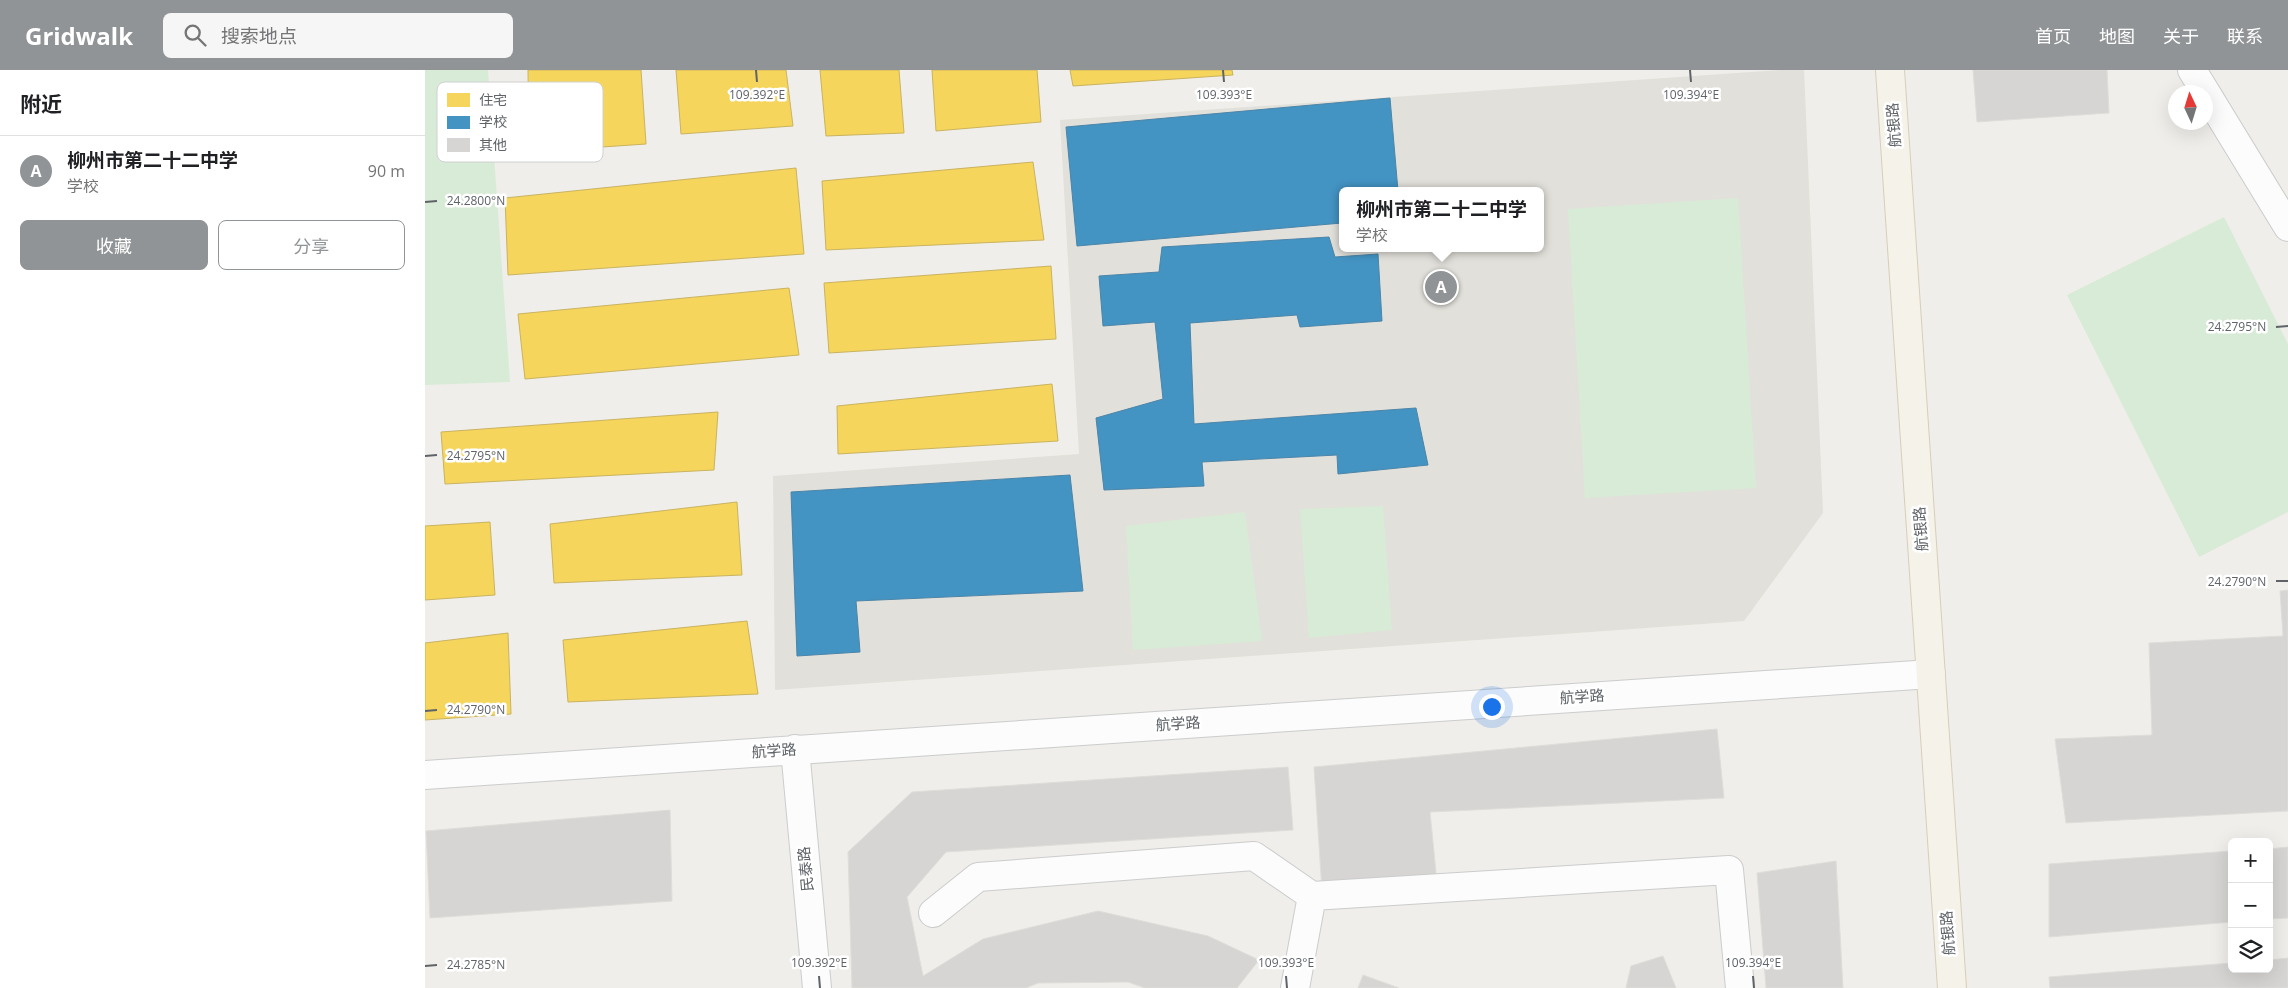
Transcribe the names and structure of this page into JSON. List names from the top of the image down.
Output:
{
  "streets": {
    "main road": ["航银路"],
    "street": ["航学路", "民泰路"]
  },
  "crossings": [
    ["航银路", "航学路"],
    ["航学路", "民泰路"]
  ],
  "legend": ["住宅", "学校", "其他"],
  "north": "top",
  "page": {
    "header": "Gridwalk",
    "search": "搜索地点",
    "nav": [
      "首页",
      "地图",
      "关于",
      "联系"
    ],
    "heading": "附近",
    "list": [
      {
        "mark": "A",
        "name": "柳州市第二十二中学",
        "note": "学校",
        "value": "90 m"
      }
    ],
    "popup": ["柳州市第二十二中学", "学校"],
    "buttons": ["收藏", "分享"],
    "pins": "A",
    "map_buttons": ["+", "−"]
  },
  "coordinates": [
    "109.392°E",
    "109.393°E",
    "109.394°E",
    "24.2800°N",
    "24.2795°N",
    "24.2790°N",
    "24.2785°N"
  ]
}
